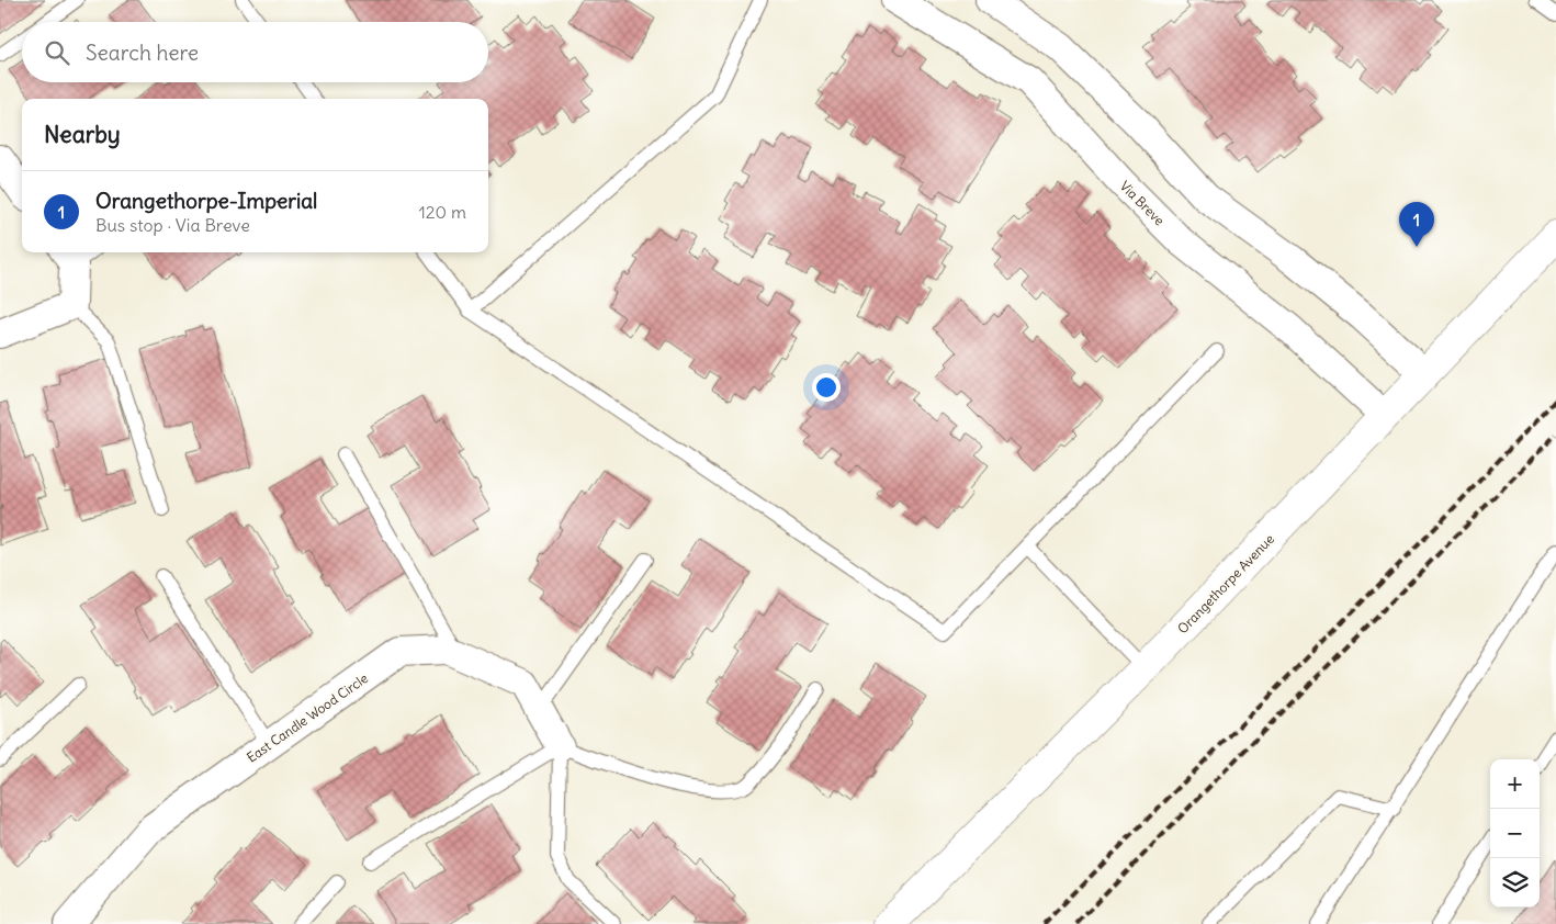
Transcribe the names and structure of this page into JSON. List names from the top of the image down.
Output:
{
  "streets": {
    "main road": ["Orangethorpe Avenue"],
    "street": ["Via Breve", "East Candle Wood Circle"]
  },
  "crossings": [
    ["Via Breve", "Orangethorpe Avenue"]
  ],
  "page": {
    "search": "Search here",
    "heading": "Nearby",
    "list": [
      {
        "mark": "1",
        "name": "Orangethorpe-Imperial",
        "note": "Bus stop · Via Breve",
        "value": "120 m"
      }
    ],
    "pins": "1",
    "map_buttons": ["+", "−"]
  }
}
